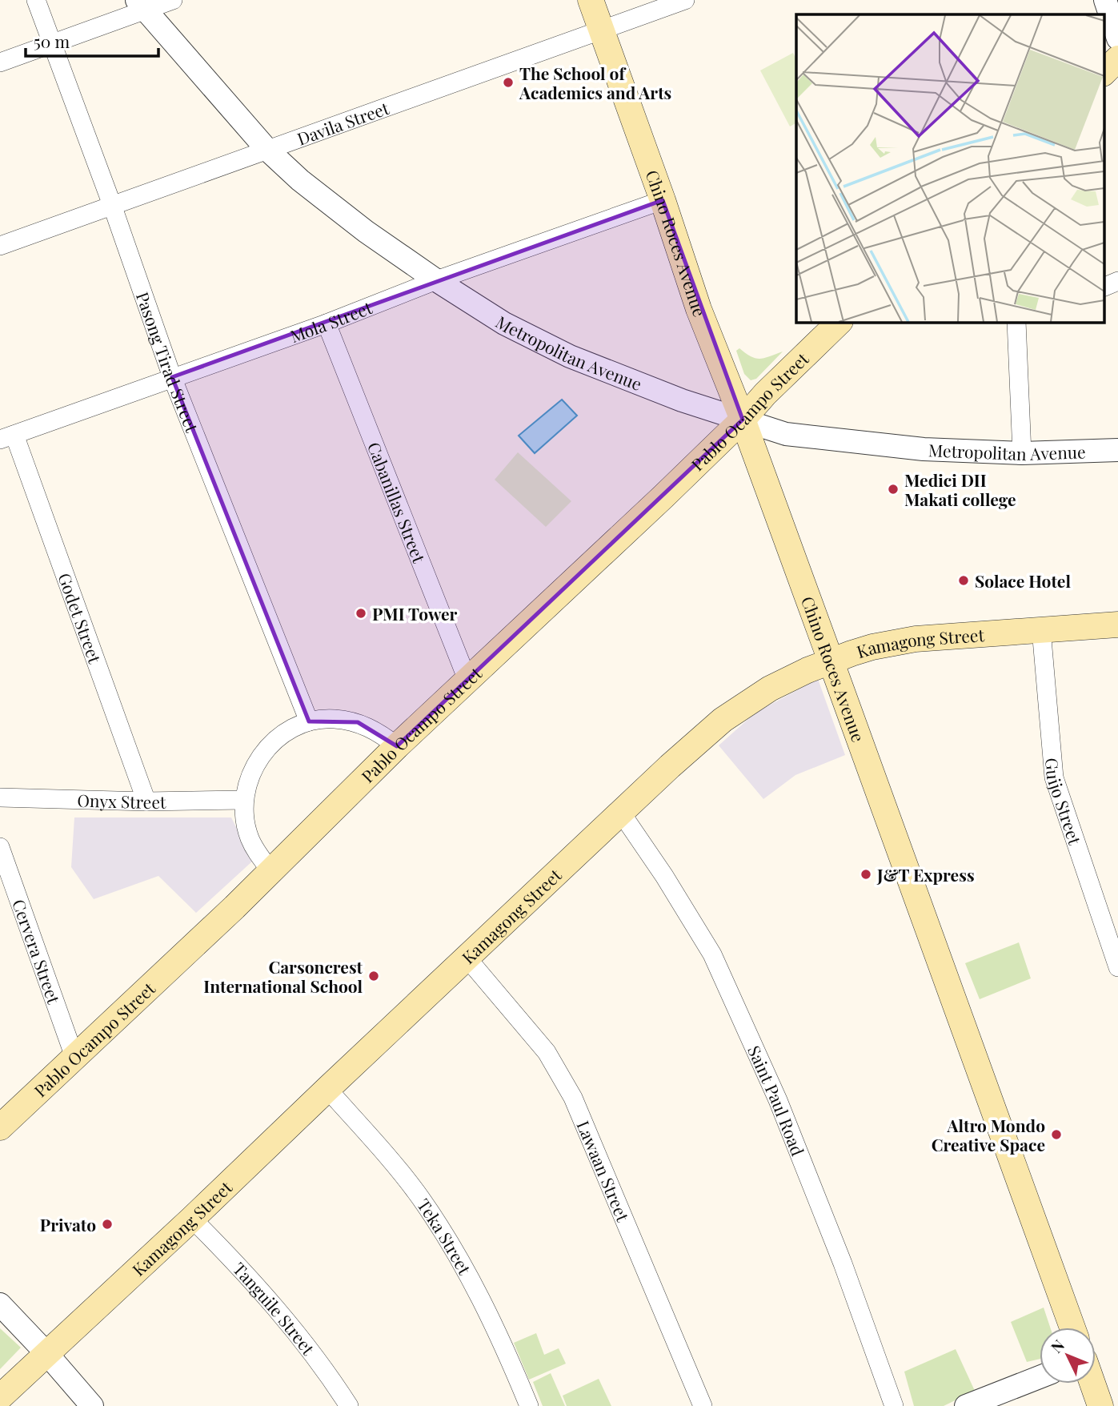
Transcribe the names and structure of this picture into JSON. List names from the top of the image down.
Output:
{
  "streets": {
    "main road": ["Chino Roces Avenue", "Pablo Ocampo Street", "Kamagong Street"],
    "street": [
      "Davila Street",
      "Mola Street",
      "Metropolitan Avenue",
      "Pasong Tirad Street",
      "Cabanillas Street",
      "Godet Street",
      "Onyx Street",
      "Guijo Street",
      "Cervera Street",
      "Saint Paul Road",
      "Lawaan Street",
      "Teka Street",
      "Tanguile Street"
    ]
  },
  "crossings": [
    ["Davila Street", "Chino Roces Avenue"],
    ["Davila Street", "Metropolitan Avenue"],
    ["Davila Street", "Pasong Tirad Street"],
    ["Chino Roces Avenue", "Mola Street"],
    ["Chino Roces Avenue", "Metropolitan Avenue"],
    ["Chino Roces Avenue", "Pablo Ocampo Street"],
    ["Chino Roces Avenue", "Kamagong Street"],
    ["Mola Street", "Metropolitan Avenue"],
    ["Mola Street", "Pasong Tirad Street"],
    ["Mola Street", "Cabanillas Street"],
    ["Mola Street", "Godet Street"],
    ["Metropolitan Avenue", "Pablo Ocampo Street"],
    ["Pablo Ocampo Street", "Cabanillas Street"],
    ["Pablo Ocampo Street", "Cervera Street"],
    ["Godet Street", "Onyx Street"],
    ["Kamagong Street", "Guijo Street"],
    ["Kamagong Street", "Saint Paul Road"],
    ["Kamagong Street", "Lawaan Street"],
    ["Kamagong Street", "Teka Street"],
    ["Kamagong Street", "Tanguile Street"]
  ],
  "places": [
    "The School of Academics and Arts",
    "Medici DII Makati college",
    "Solace Hotel",
    "PMI Tower",
    "J&T Express",
    "Carsoncrest International School",
    "Altro Mondo Creative Space",
    "Privato"
  ],
  "scale_bar": "50 m",
  "north": "top left"
}
